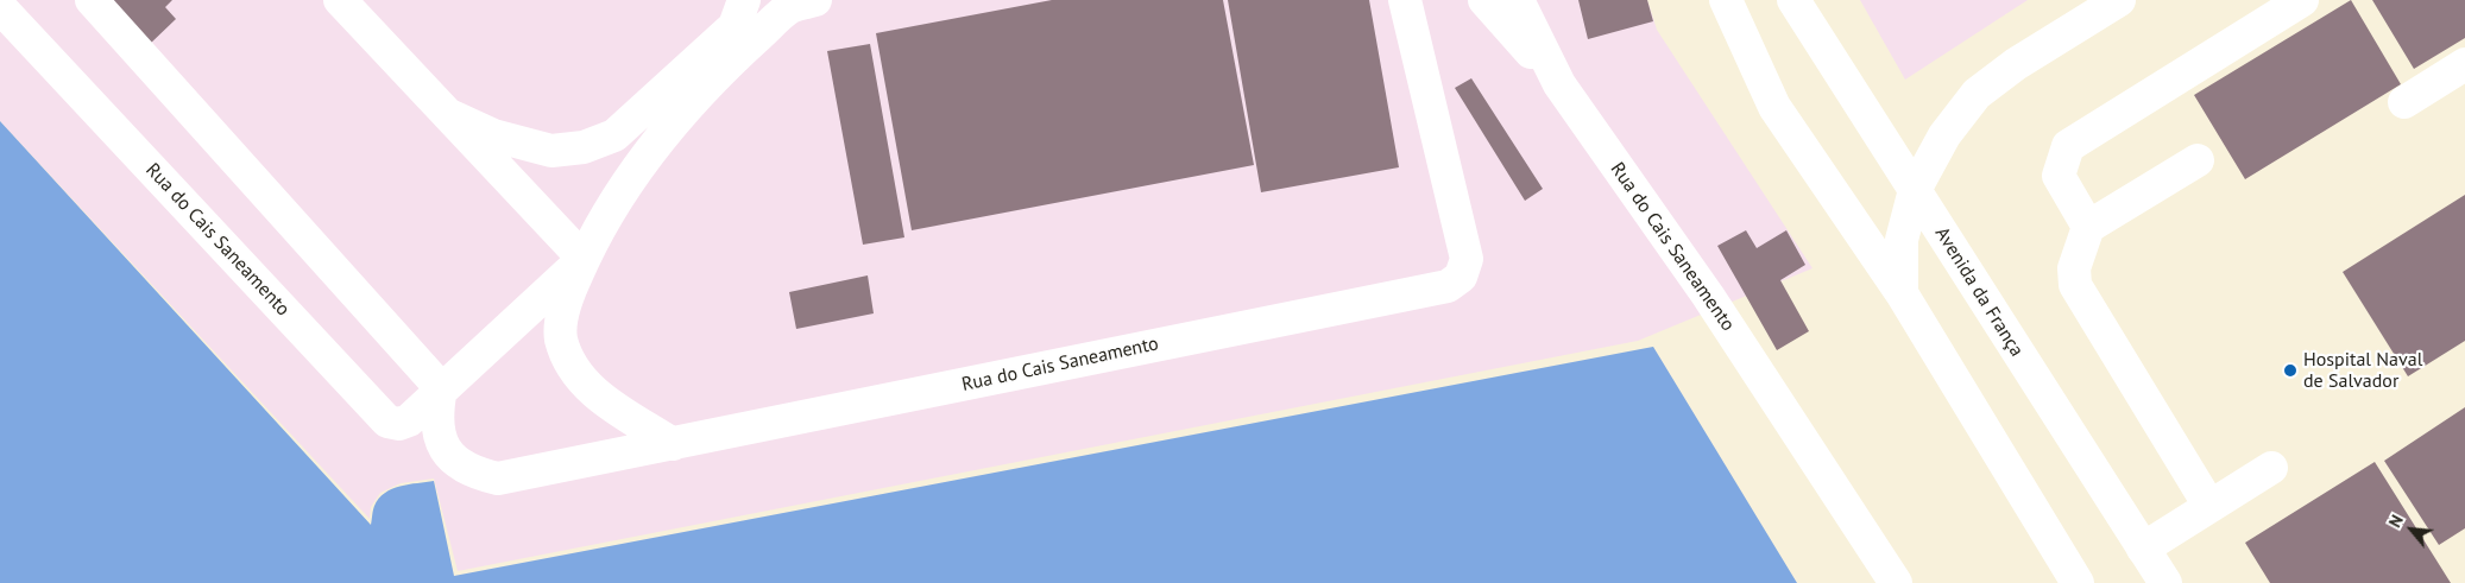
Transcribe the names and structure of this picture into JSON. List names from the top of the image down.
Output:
{
  "streets": {
    "main road": ["Rua do Cais Saneamento", "Avenida da França"]
  },
  "places": ["Hospital Naval de Salvador"],
  "north": "top left"
}
